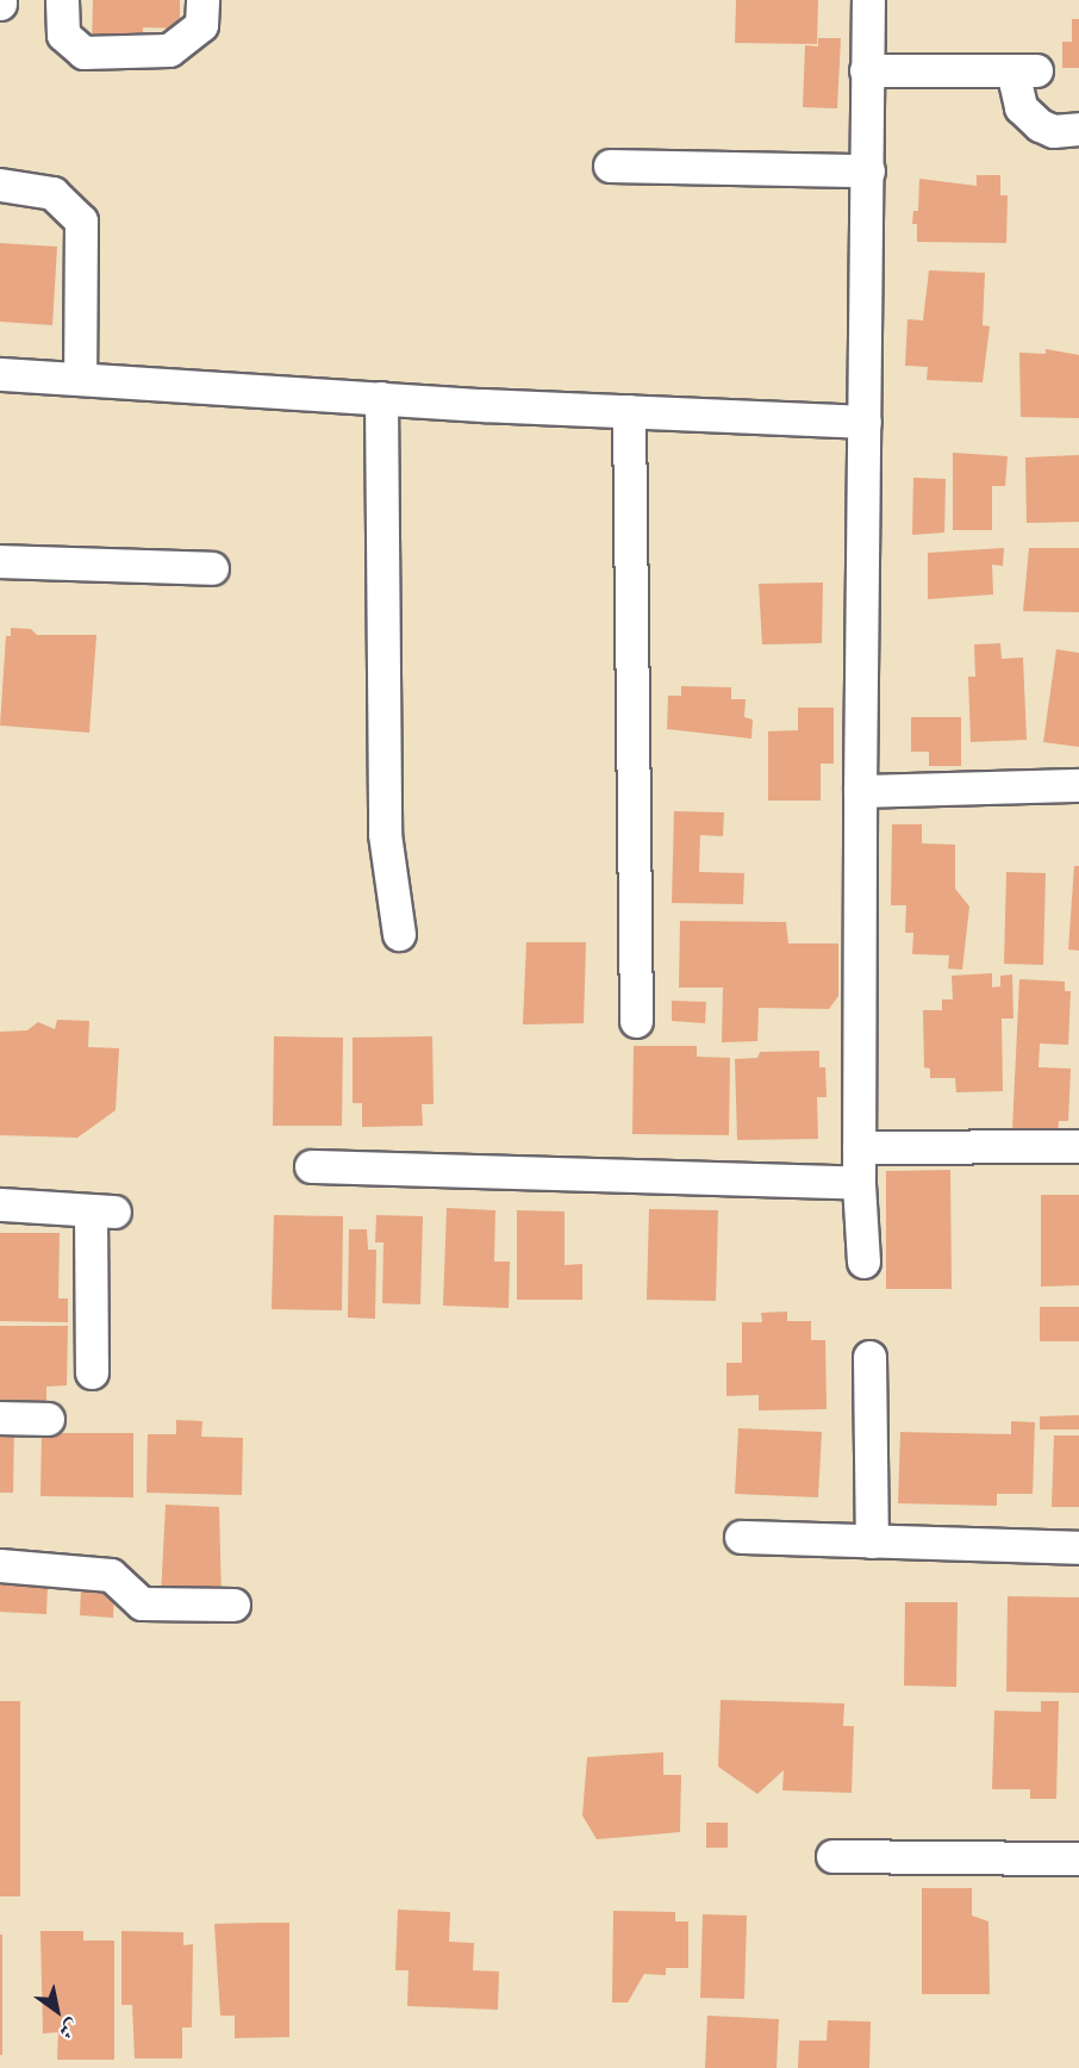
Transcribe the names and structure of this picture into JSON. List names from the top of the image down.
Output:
{
  "north": "bottom right"
}
